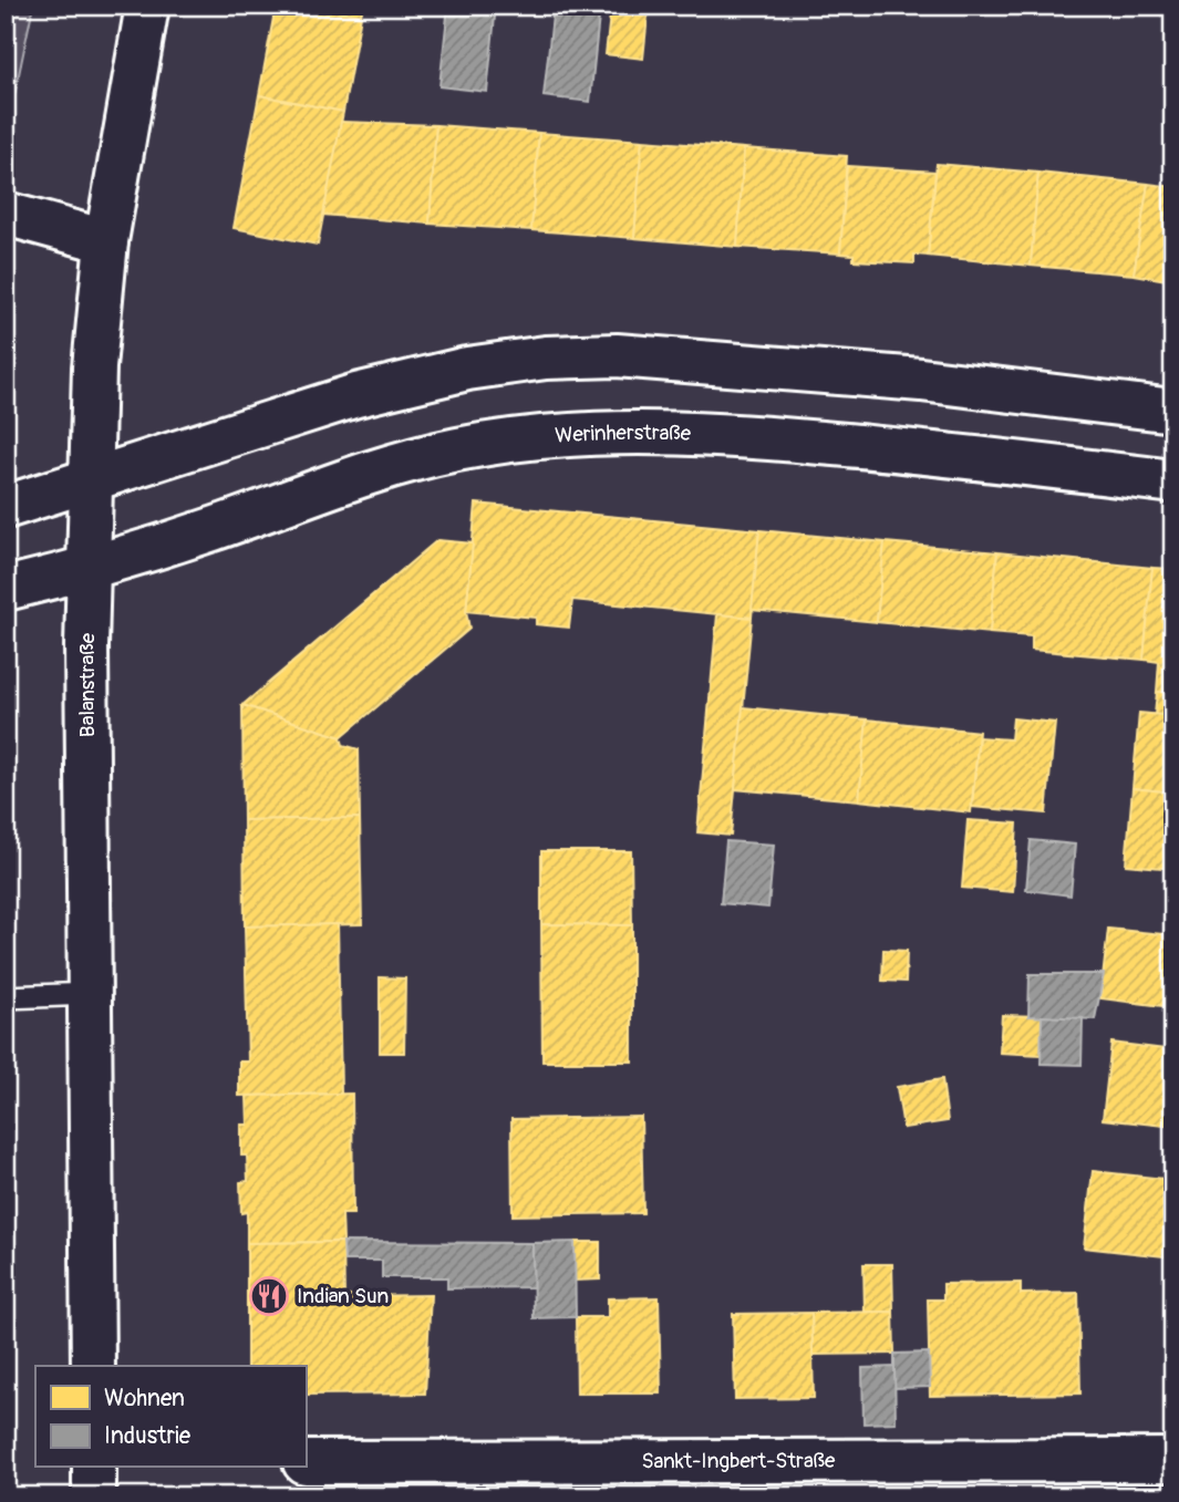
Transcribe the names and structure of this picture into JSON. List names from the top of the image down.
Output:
{
  "streets": {
    "street": ["Werinherstraße", "Balanstraße", "Sankt-Ingbert-Straße"]
  },
  "crossings": [
    ["Werinherstraße", "Balanstraße"]
  ],
  "places": {
    "restaurant": ["Indian Sun"]
  },
  "legend": ["Wohnen", "Industrie"]
}
